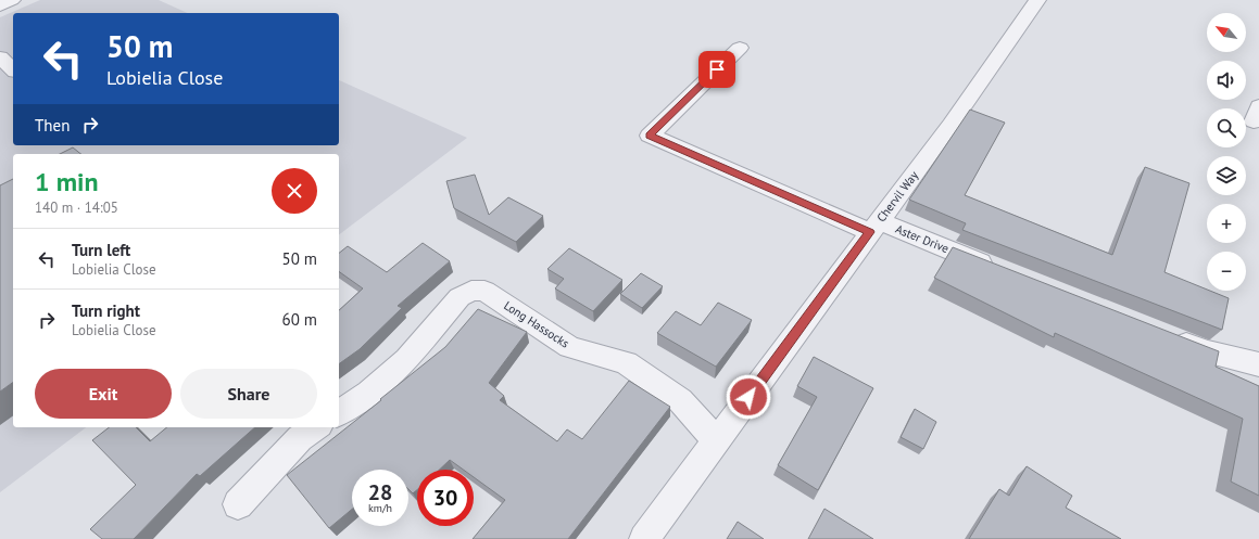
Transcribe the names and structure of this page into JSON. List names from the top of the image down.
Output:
{
  "streets": {
    "street": ["Chervil Way", "Aster Drive", "Long Hassocks"]
  },
  "crossings": [
    ["Chervil Way", "Aster Drive"],
    ["Chervil Way", "Long Hassocks"]
  ],
  "north": "top left",
  "page": {
    "map_buttons": ["+", "−"],
    "turn": ["50 m", "Lobielia Close"],
    "then": "Then",
    "heading": ["1 min", "140 m · 14:05"],
    "list": [
      {
        "name": "Turn left",
        "note": "Lobielia Close",
        "value": "50 m"
      },
      {
        "name": "Turn right",
        "note": "Lobielia Close",
        "value": "60 m"
      }
    ],
    "buttons": ["Exit", "Share"],
    "speed": "28 km/h",
    "limit": "30"
  }
}
